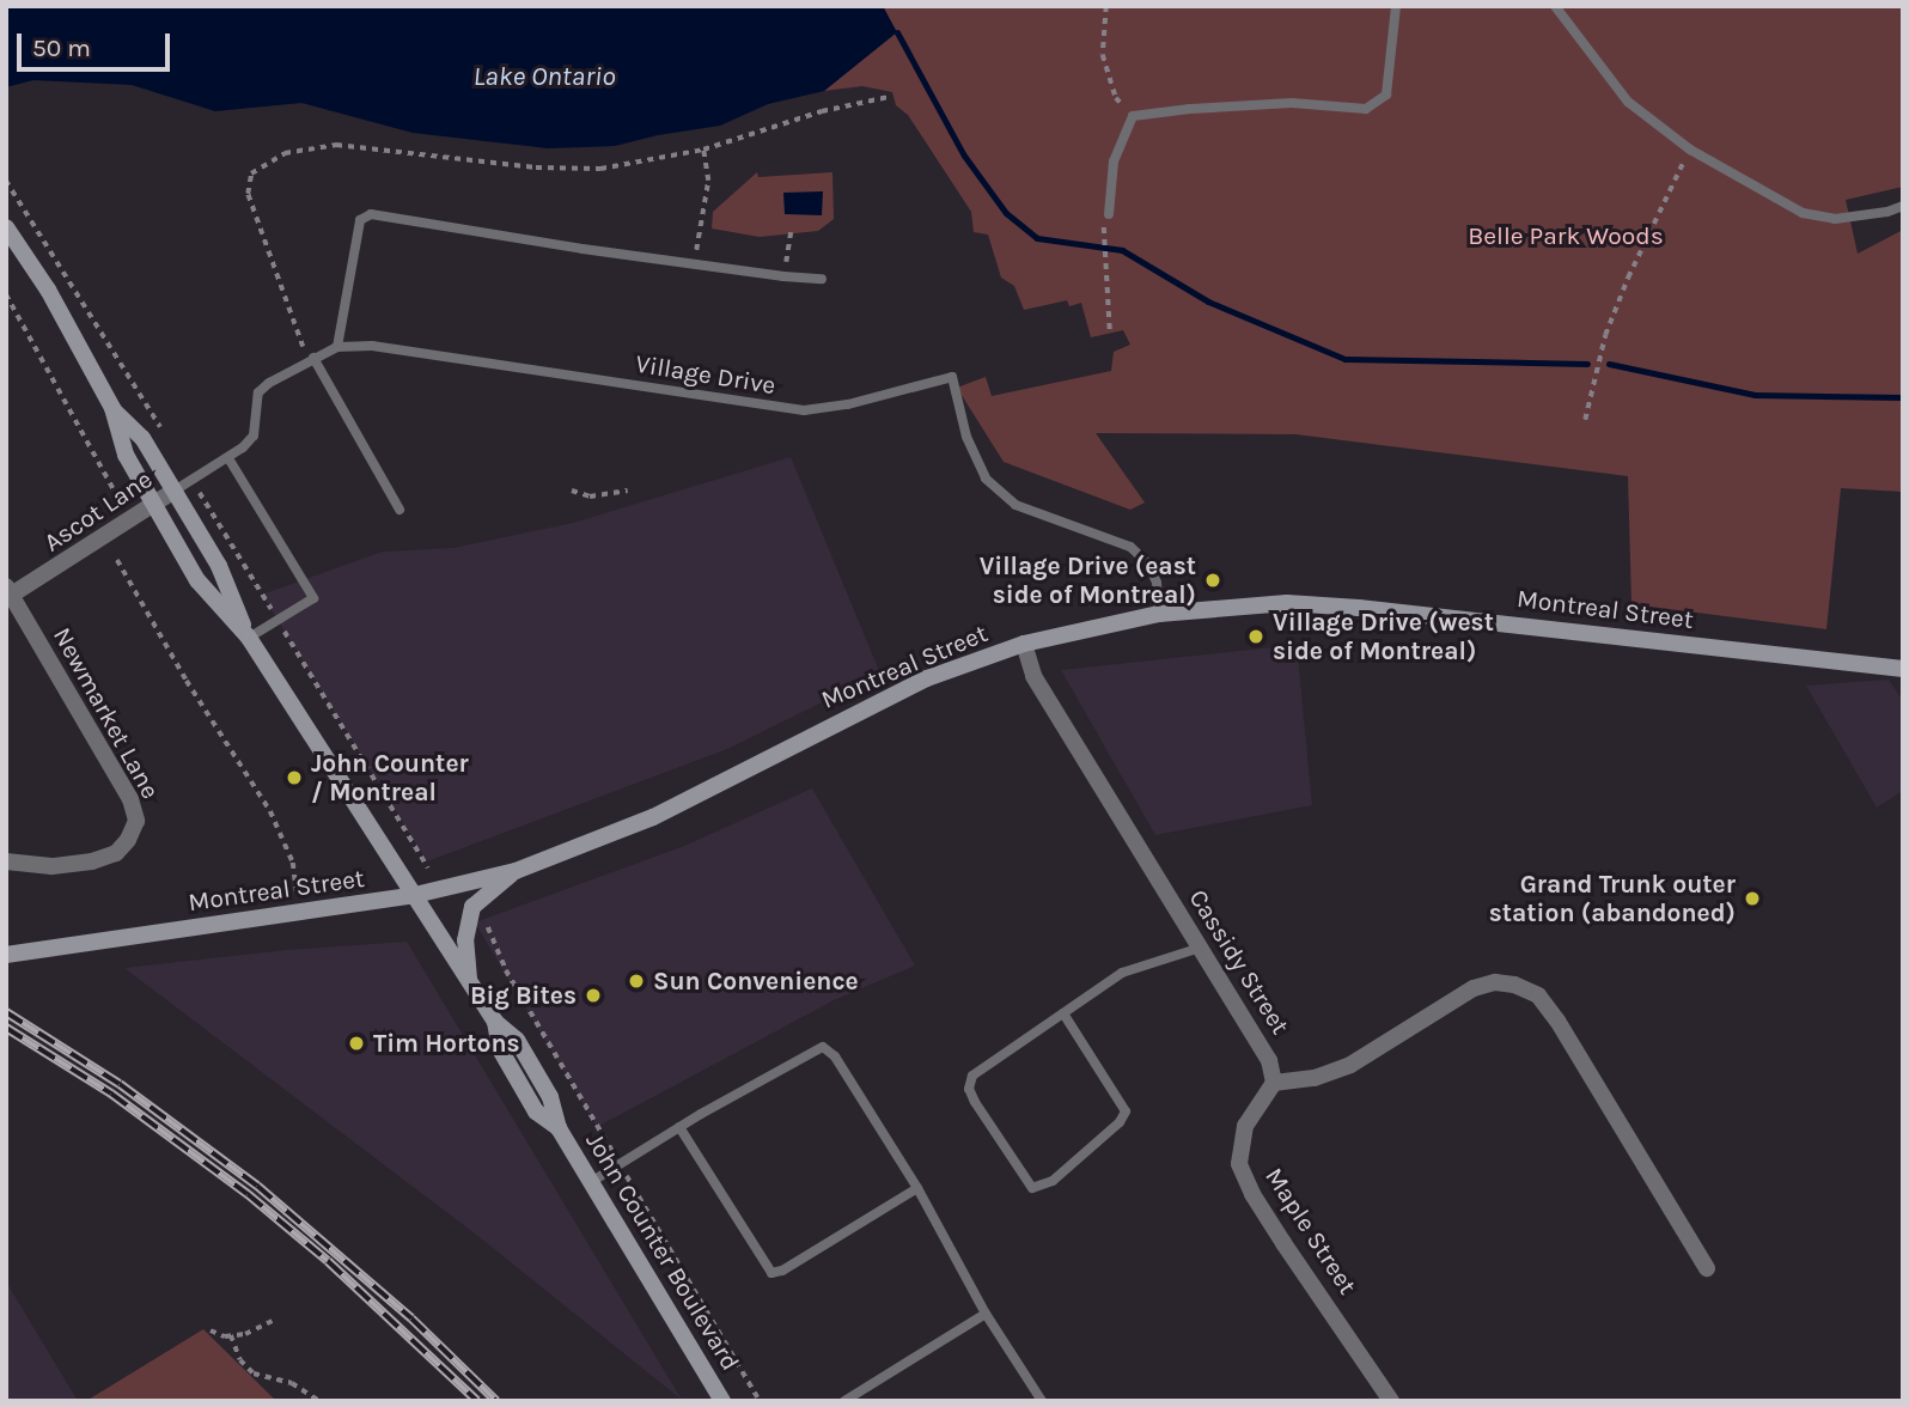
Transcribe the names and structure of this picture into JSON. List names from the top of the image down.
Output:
{
  "streets": {
    "main road": ["Montreal Street", "John Counter Boulevard"],
    "street": [
      "Ascot Lane",
      "Newmarket Lane",
      "Cassidy Street",
      "Maple Street"
    ],
    "lane": ["Village Drive"]
  },
  "crossings": [
    ["Village Drive", "Ascot Lane"],
    ["Village Drive", "Montreal Street"],
    ["Village Drive", "John Counter Boulevard"],
    ["Ascot Lane", "Newmarket Lane"],
    ["Ascot Lane", "John Counter Boulevard"],
    ["Montreal Street", "Cassidy Street"],
    ["Montreal Street", "John Counter Boulevard"],
    ["Cassidy Street", "Maple Street"]
  ],
  "water": ["Lake Ontario"],
  "parks": ["Belle Park Woods"],
  "places": [
    "Village Drive (east side of Montreal)",
    "Village Drive (west side of Montreal)",
    "John Counter / Montreal",
    "Grand Trunk outer station (abandoned)",
    "Sun Convenience",
    "Big Bites",
    "Tim Hortons"
  ],
  "scale_bar": "50 m"
}
